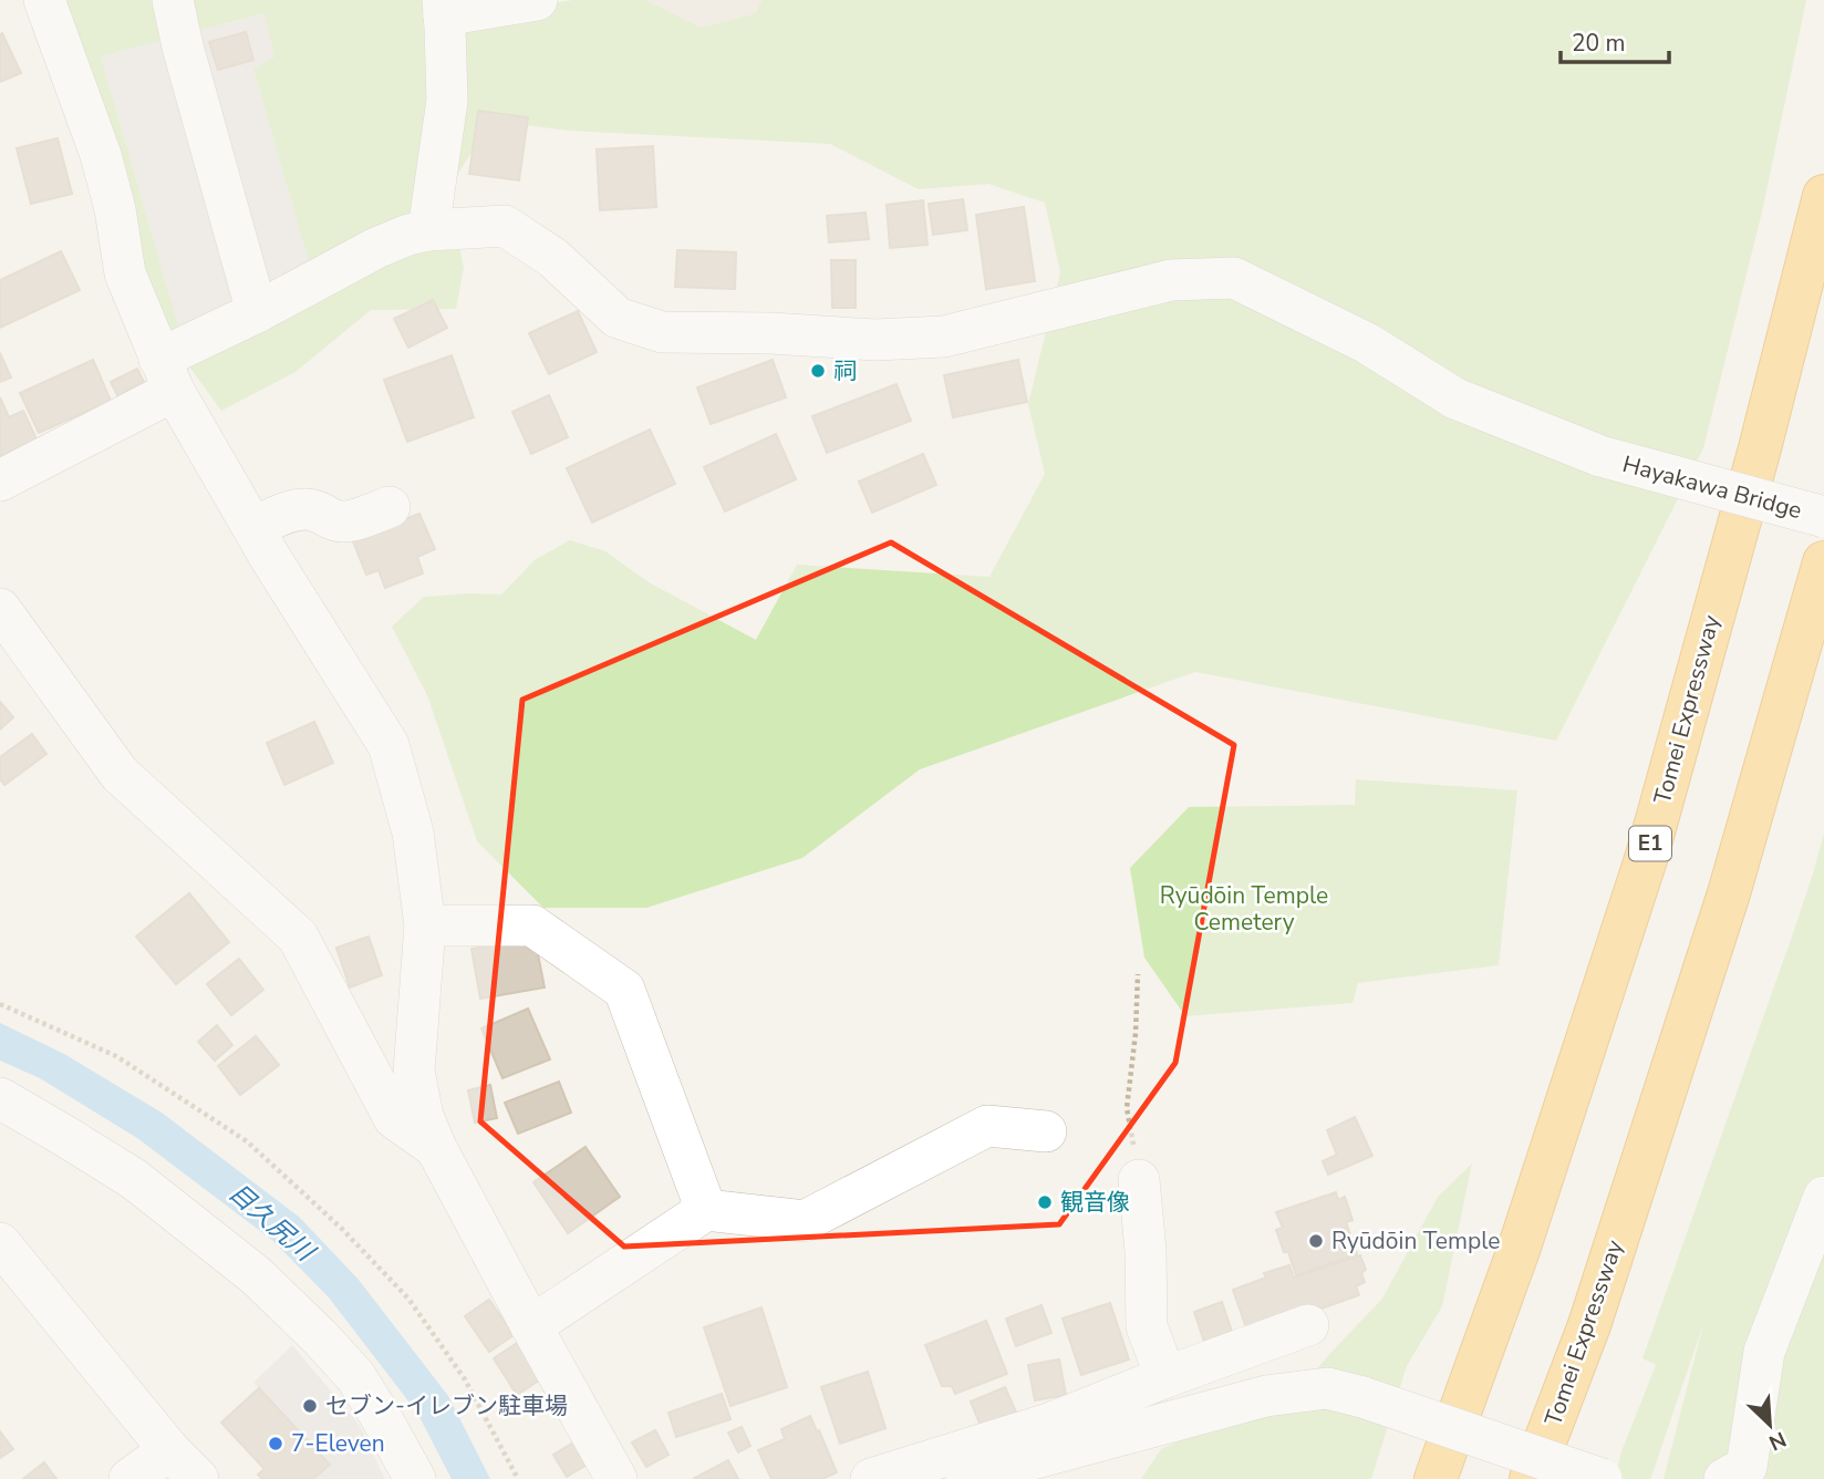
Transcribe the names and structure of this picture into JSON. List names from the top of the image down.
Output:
{
  "streets": {
    "highway": ["Tomei Expressway", "E1"],
    "street": ["Hayakawa Bridge"]
  },
  "water": ["目久尻川"],
  "parks": ["Ryūdōin Temple Cemetery"],
  "places": [
    "祠",
    "観音像",
    "Ryūdōin Temple",
    "セブン-イレブン駐車場",
    "7-Eleven"
  ],
  "scale_bar": "20 m",
  "north": "bottom right"
}
